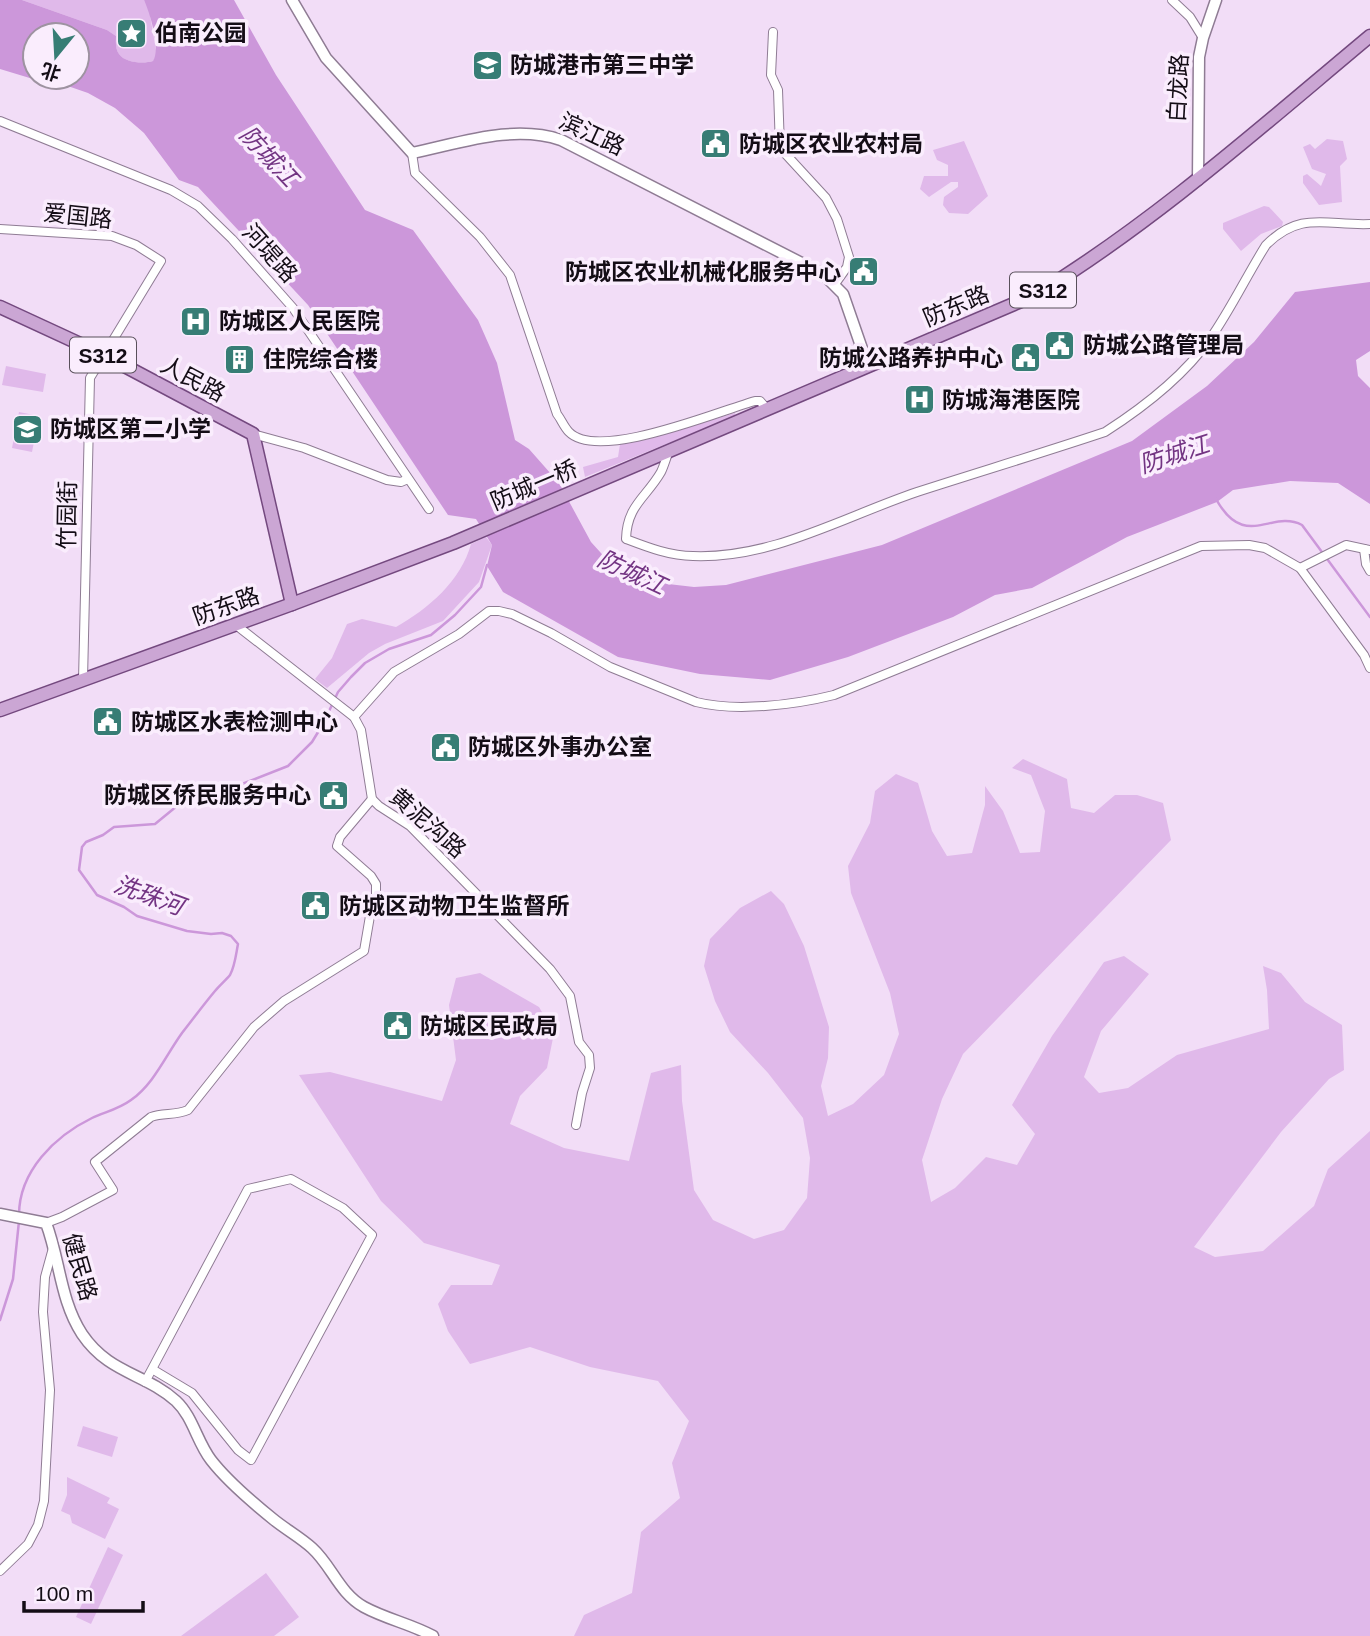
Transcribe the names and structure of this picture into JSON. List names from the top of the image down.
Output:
{
  "streets": {
    "main road": [
      "S312",
      "防东路",
      "人民路",
      "防城一桥"
    ],
    "street": [
      "白龙路",
      "滨江路",
      "爱国路",
      "河堤路",
      "竹园街",
      "黄泥沟路",
      "健民路"
    ]
  },
  "crossings": [
    ["白龙路", "防东路"],
    ["滨江路", "防东路"],
    ["爱国路", "人民路"],
    ["爱国路", "竹园街"],
    ["河堤路", "人民路"],
    ["防东路", "防城一桥"],
    ["防东路", "竹园街"],
    ["人民路", "竹园街"]
  ],
  "water": ["防城江", "洗珠河"],
  "places": {
    "place": ["伯南公园"],
    "school or university": ["防城港市第三中学", "防城区第二小学"],
    "public building": [
      "防城区农业农村局",
      "防城区农业机械化服务中心",
      "防城公路管理局",
      "防城公路养护中心",
      "防城区水表检测中心",
      "防城区外事办公室",
      "防城区侨民服务中心",
      "防城区动物卫生监督所",
      "防城区民政局"
    ],
    "hospital": ["防城区人民医院", "防城海港医院"],
    "building": ["住院综合楼"]
  },
  "scale_bar": "100 m",
  "north": "bottom"
}
